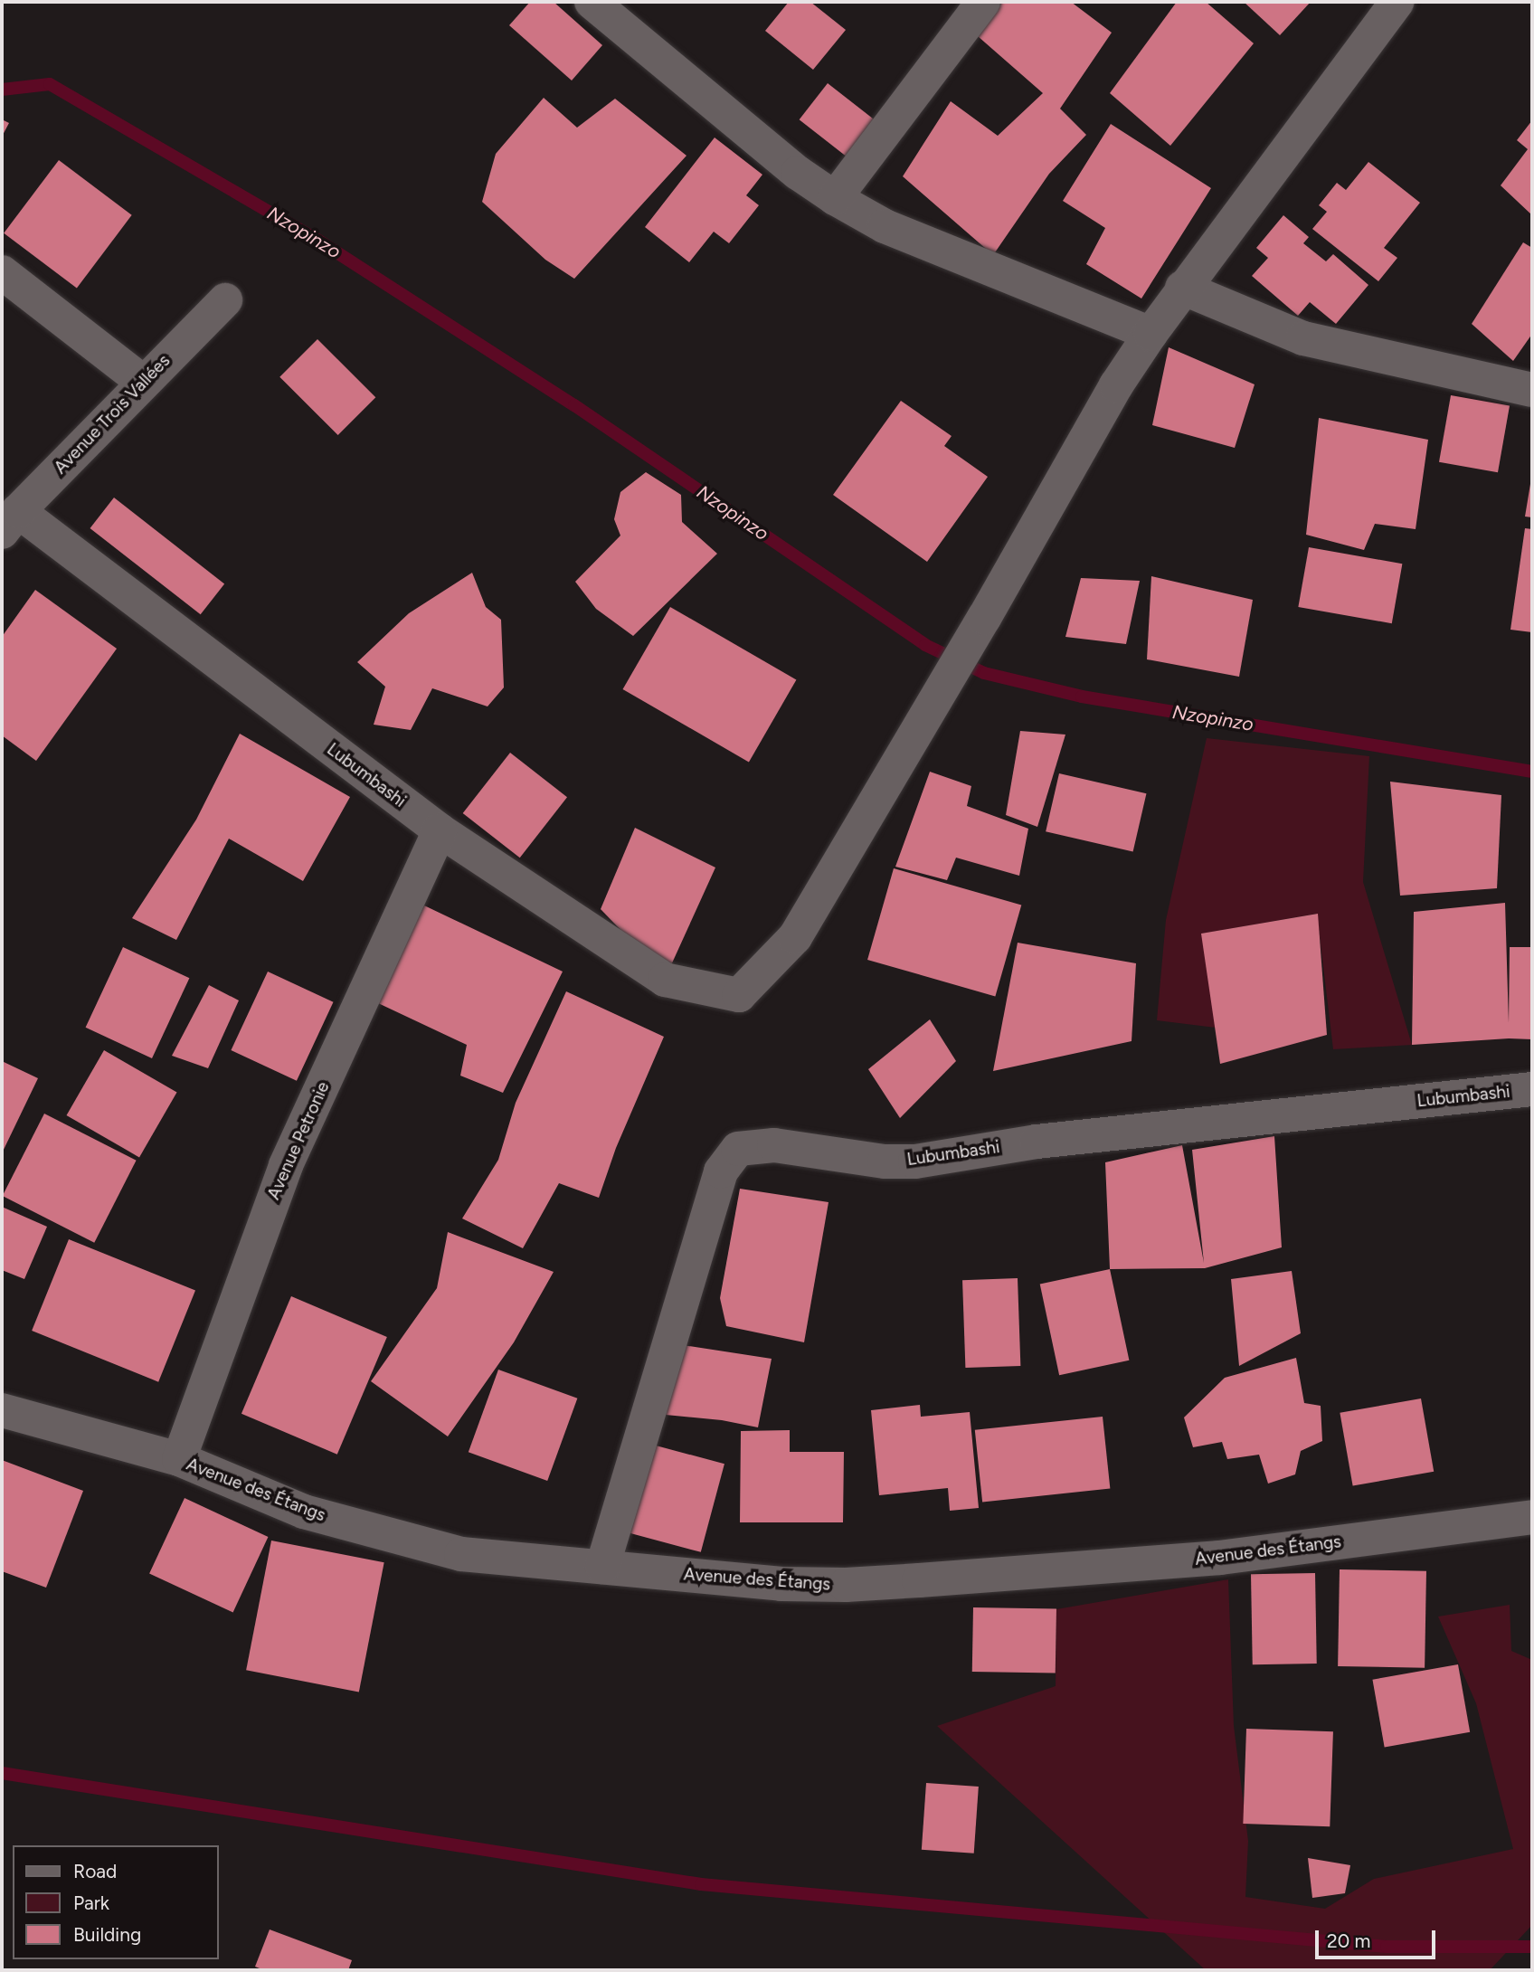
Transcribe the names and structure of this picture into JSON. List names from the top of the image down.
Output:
{
  "streets": {
    "street": [
      "Avenue Trois Vallées",
      "Lubumbashi",
      "Avenue Petronie",
      "Avenue des Étangs"
    ]
  },
  "crossings": [
    ["Avenue Trois Vallées", "Lubumbashi"],
    ["Lubumbashi", "Avenue Petronie"],
    ["Lubumbashi", "Avenue des Étangs"],
    ["Avenue Petronie", "Avenue des Étangs"]
  ],
  "water": ["Nzopinzo"],
  "legend": ["Road", "Park", "Building"],
  "scale_bar": "20 m"
}
